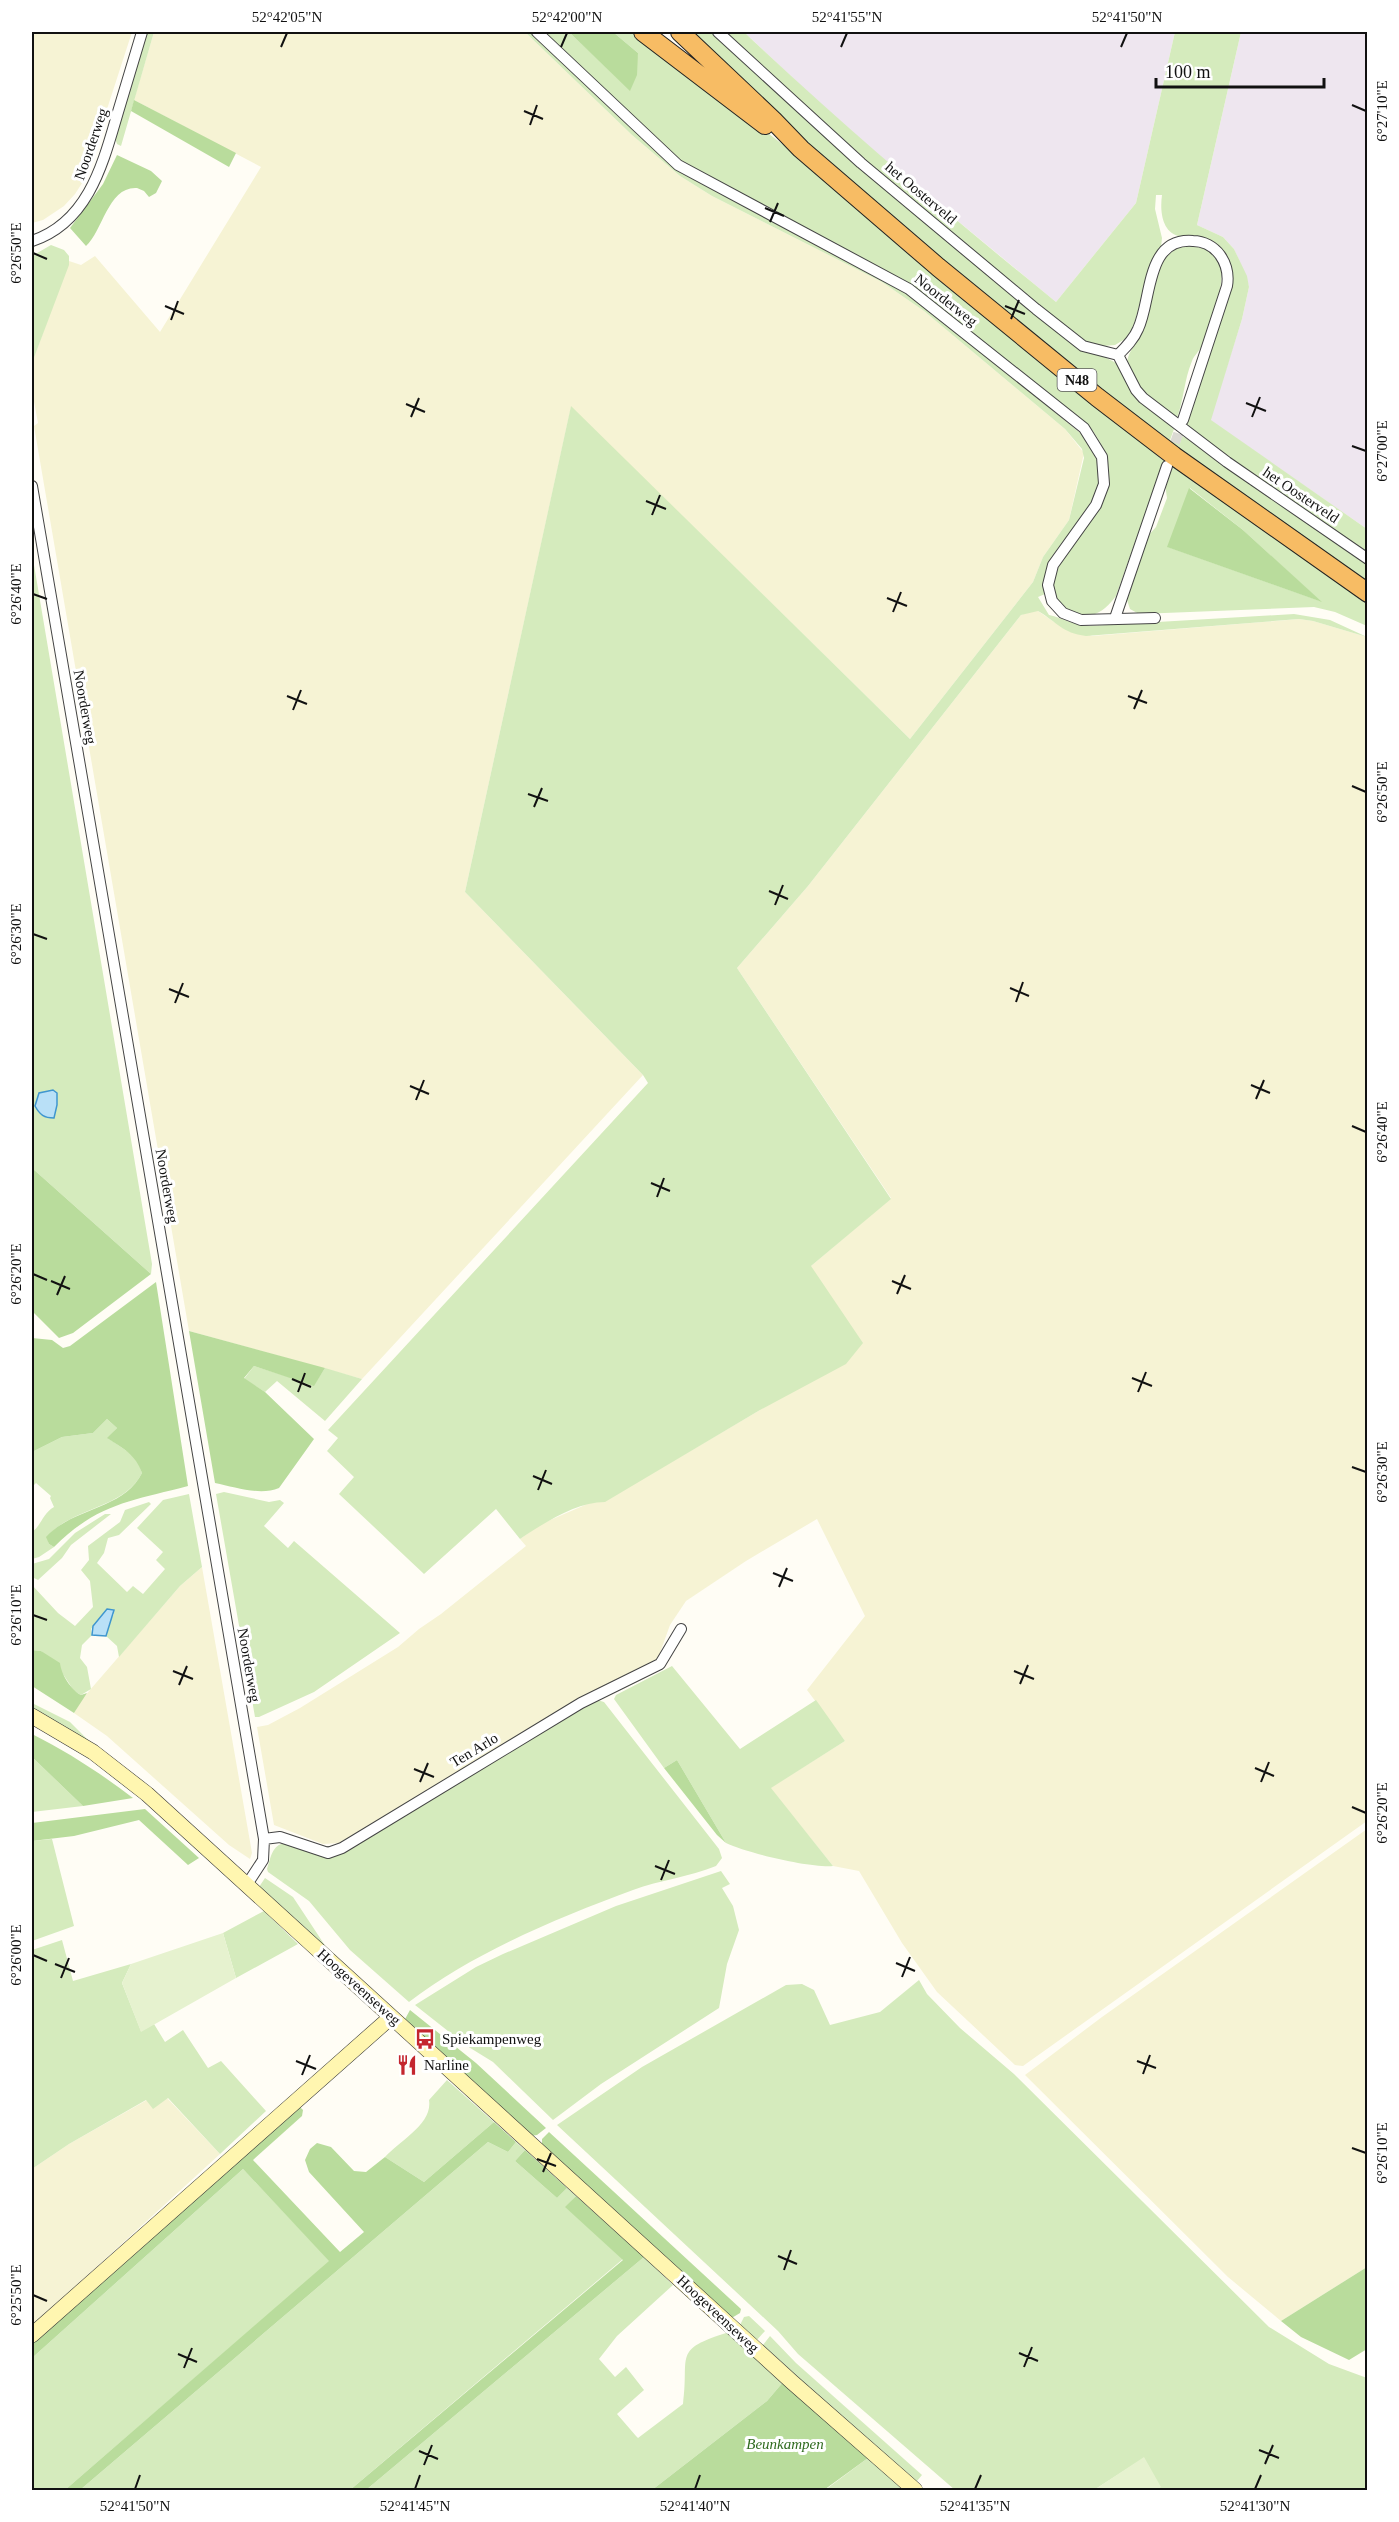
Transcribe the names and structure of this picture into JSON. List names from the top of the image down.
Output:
{
  "streets": {
    "highway": ["N48"],
    "main road": ["Hoogeveenseweg"],
    "street": ["Noorderweg", "het Oosterveld", "Ten Arlo"]
  },
  "crossings": [
    ["Noorderweg", "Ten Arlo"],
    ["Noorderweg", "Hoogeveenseweg"]
  ],
  "parks": ["Beunkampen"],
  "places": {
    "bus stop": ["Spiekampenweg"],
    "restaurant": ["Narline"]
  },
  "scale_bar": "100 m",
  "coordinates": [
    "52°42'05\"N",
    "52°42'00\"N",
    "52°41'55\"N",
    "52°41'50\"N",
    "6°27'10\"E",
    "6°26'50\"E",
    "6°27'00\"E",
    "6°26'40\"E",
    "6°26'30\"E",
    "6°26'20\"E",
    "6°26'10\"E",
    "6°26'00\"E",
    "6°25'50\"E",
    "52°41'45\"N",
    "52°41'40\"N",
    "52°41'35\"N",
    "52°41'30\"N"
  ]
}
